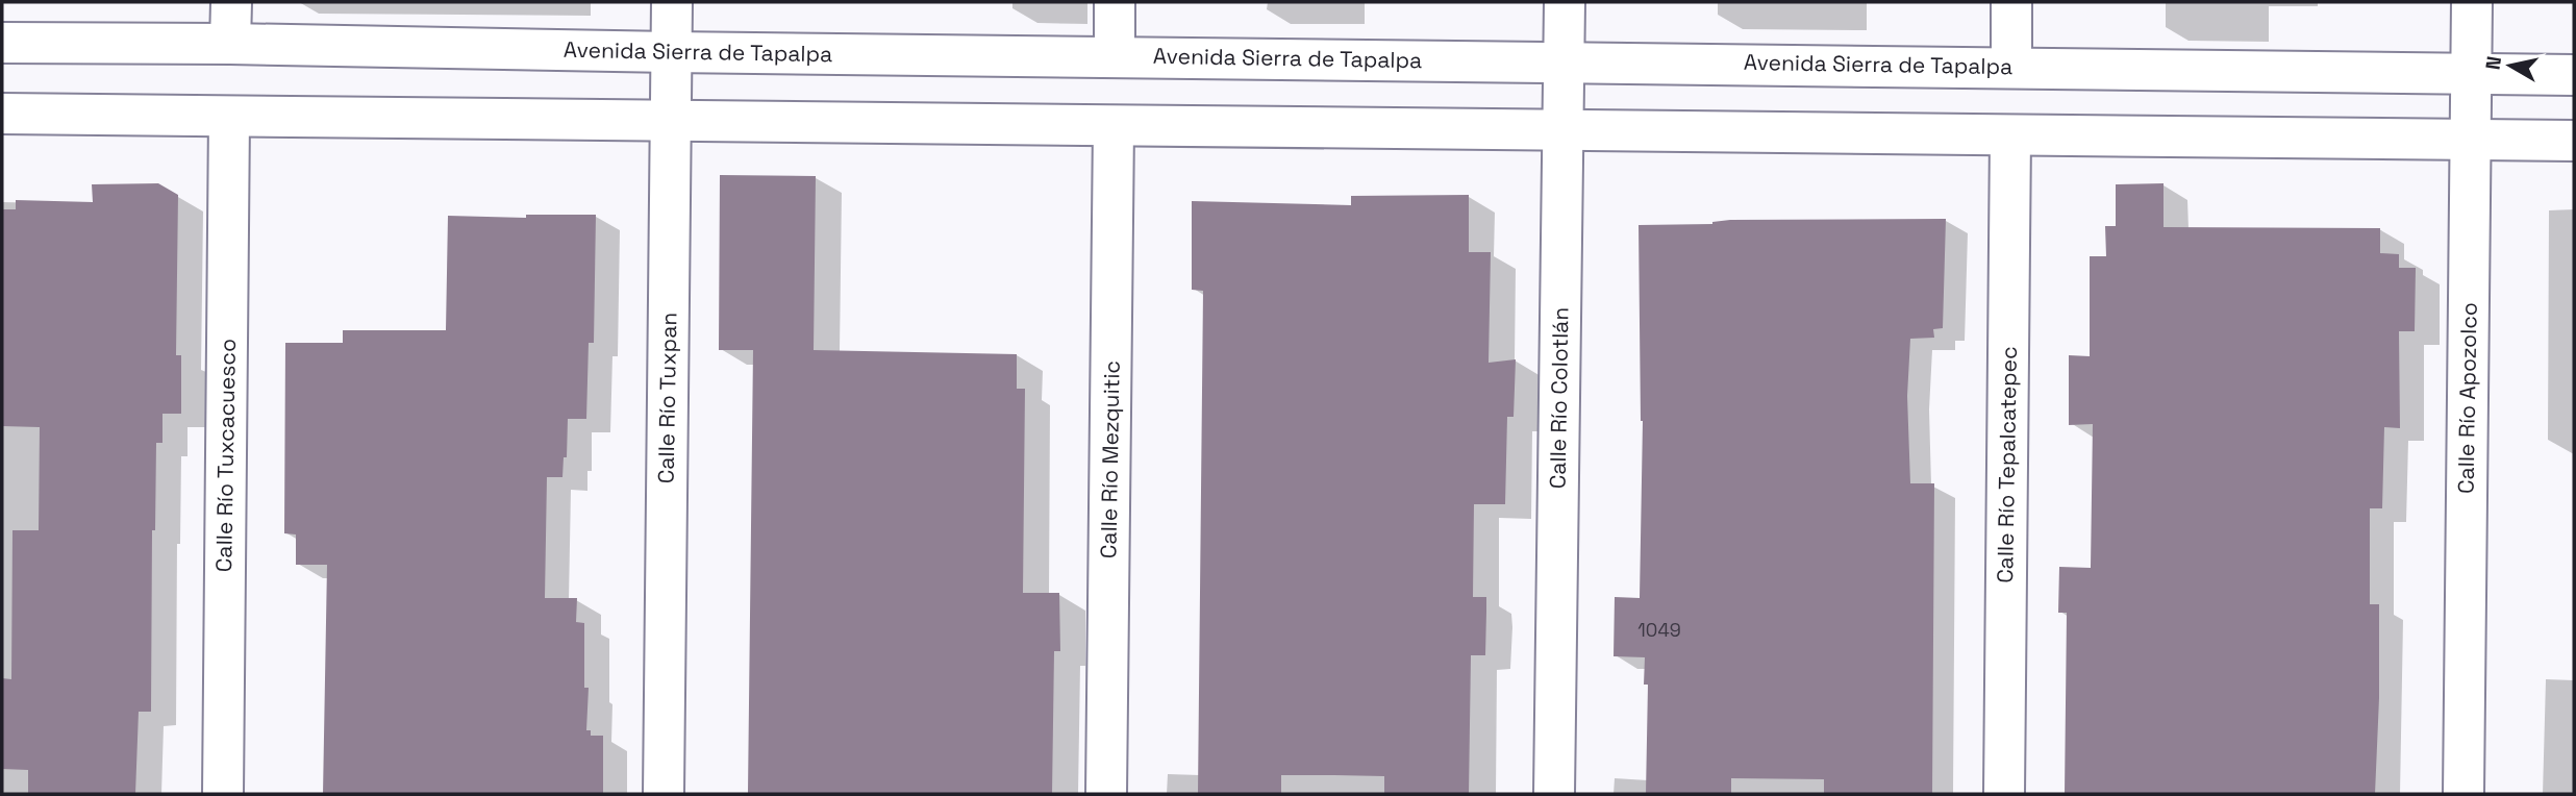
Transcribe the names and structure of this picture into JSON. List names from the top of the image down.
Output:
{
  "streets": {
    "main road": [
      "Avenida Sierra de Tapalpa",
      "Calle Río Tuxpan",
      "Calle Río Colotlán",
      "Calle Río Apozolco",
      "Calle Río Tuxcacuesco",
      "Calle Río Mezquitic",
      "Calle Río Tepalcatepec"
    ]
  },
  "crossings": [
    ["Avenida Sierra de Tapalpa", "Calle Río Tuxpan"],
    ["Avenida Sierra de Tapalpa", "Calle Río Colotlán"],
    ["Avenida Sierra de Tapalpa", "Calle Río Apozolco"]
  ],
  "house_numbers": ["1049"],
  "north": "left"
}
